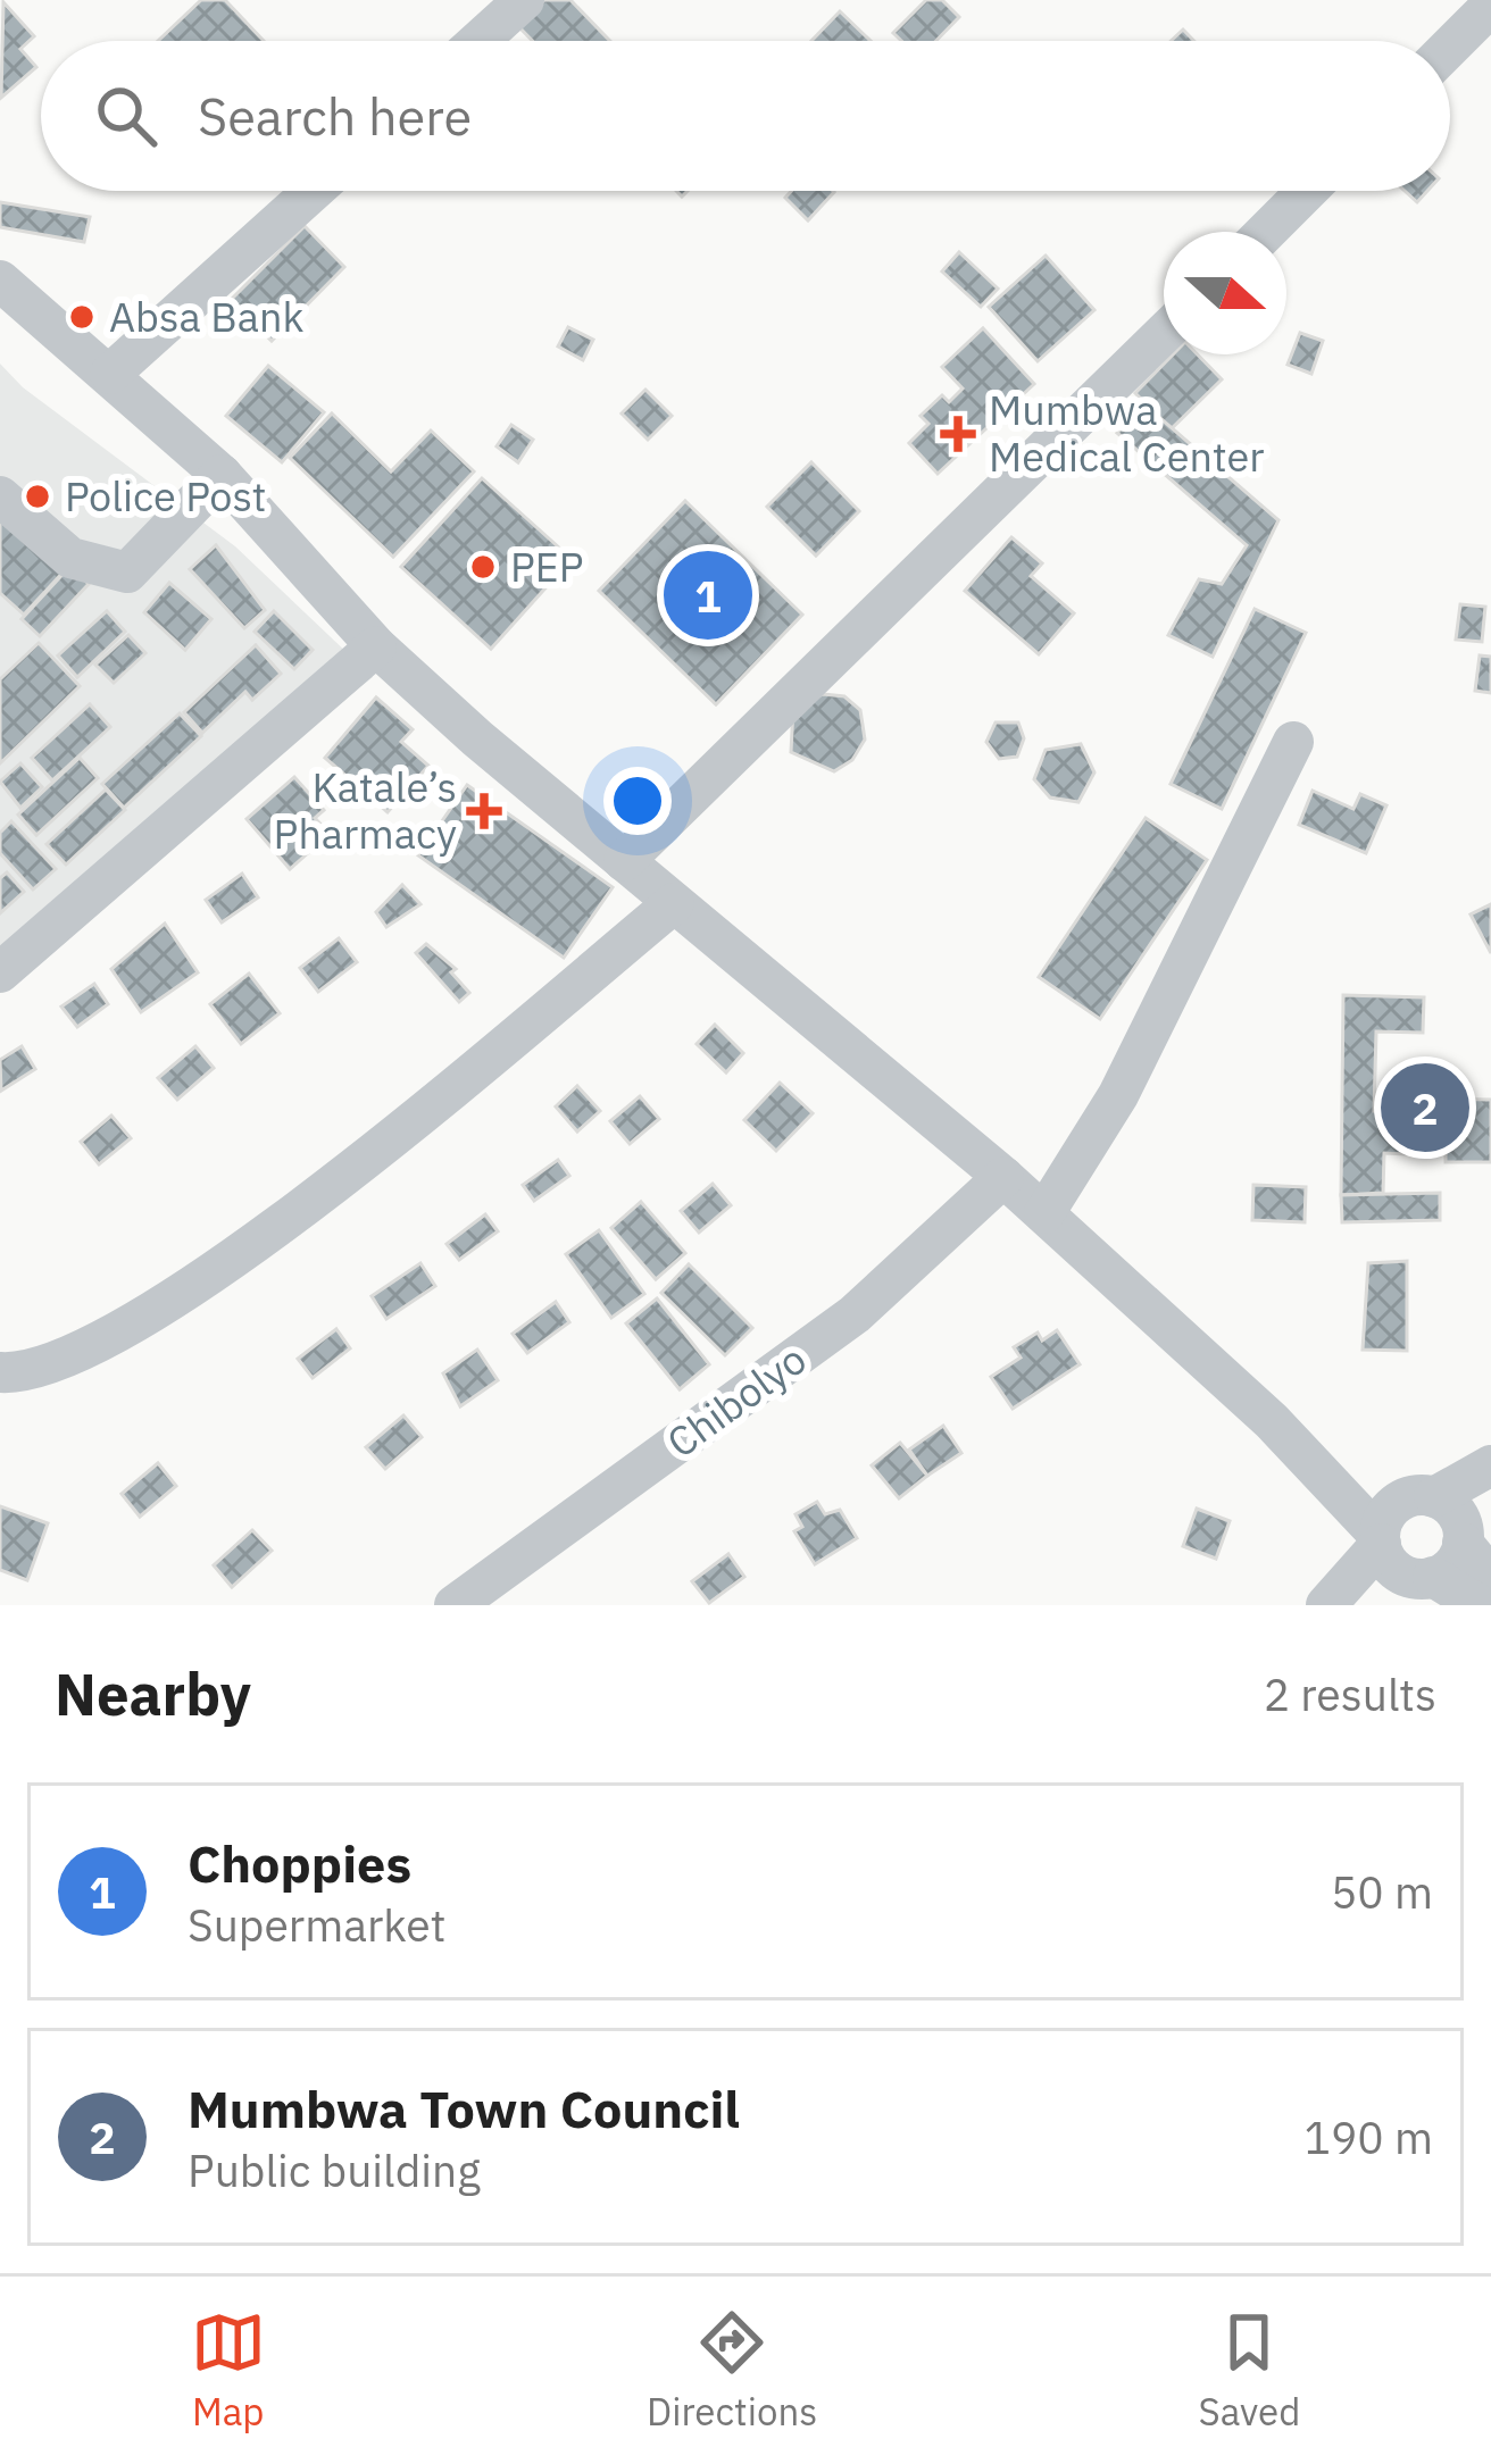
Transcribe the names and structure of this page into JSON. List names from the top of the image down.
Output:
{
  "streets": {
    "street": ["Chibolyo"]
  },
  "places": {
    "other": ["Absa Bank", "Police Post", "PEP"],
    "health": ["Mumbwa Medical Center", "Katale’s Pharmacy"]
  },
  "north": "right",
  "page": {
    "search": "Search here",
    "pins": ["1", "2"],
    "heading": ["Nearby", "2 results"],
    "list": [
      {
        "mark": "1",
        "name": "Choppies",
        "note": "Supermarket",
        "value": "50 m"
      },
      {
        "mark": "2",
        "name": "Mumbwa Town Council",
        "note": "Public building",
        "value": "190 m"
      }
    ],
    "nav": ["Map", "Directions", "Saved"]
  }
}
